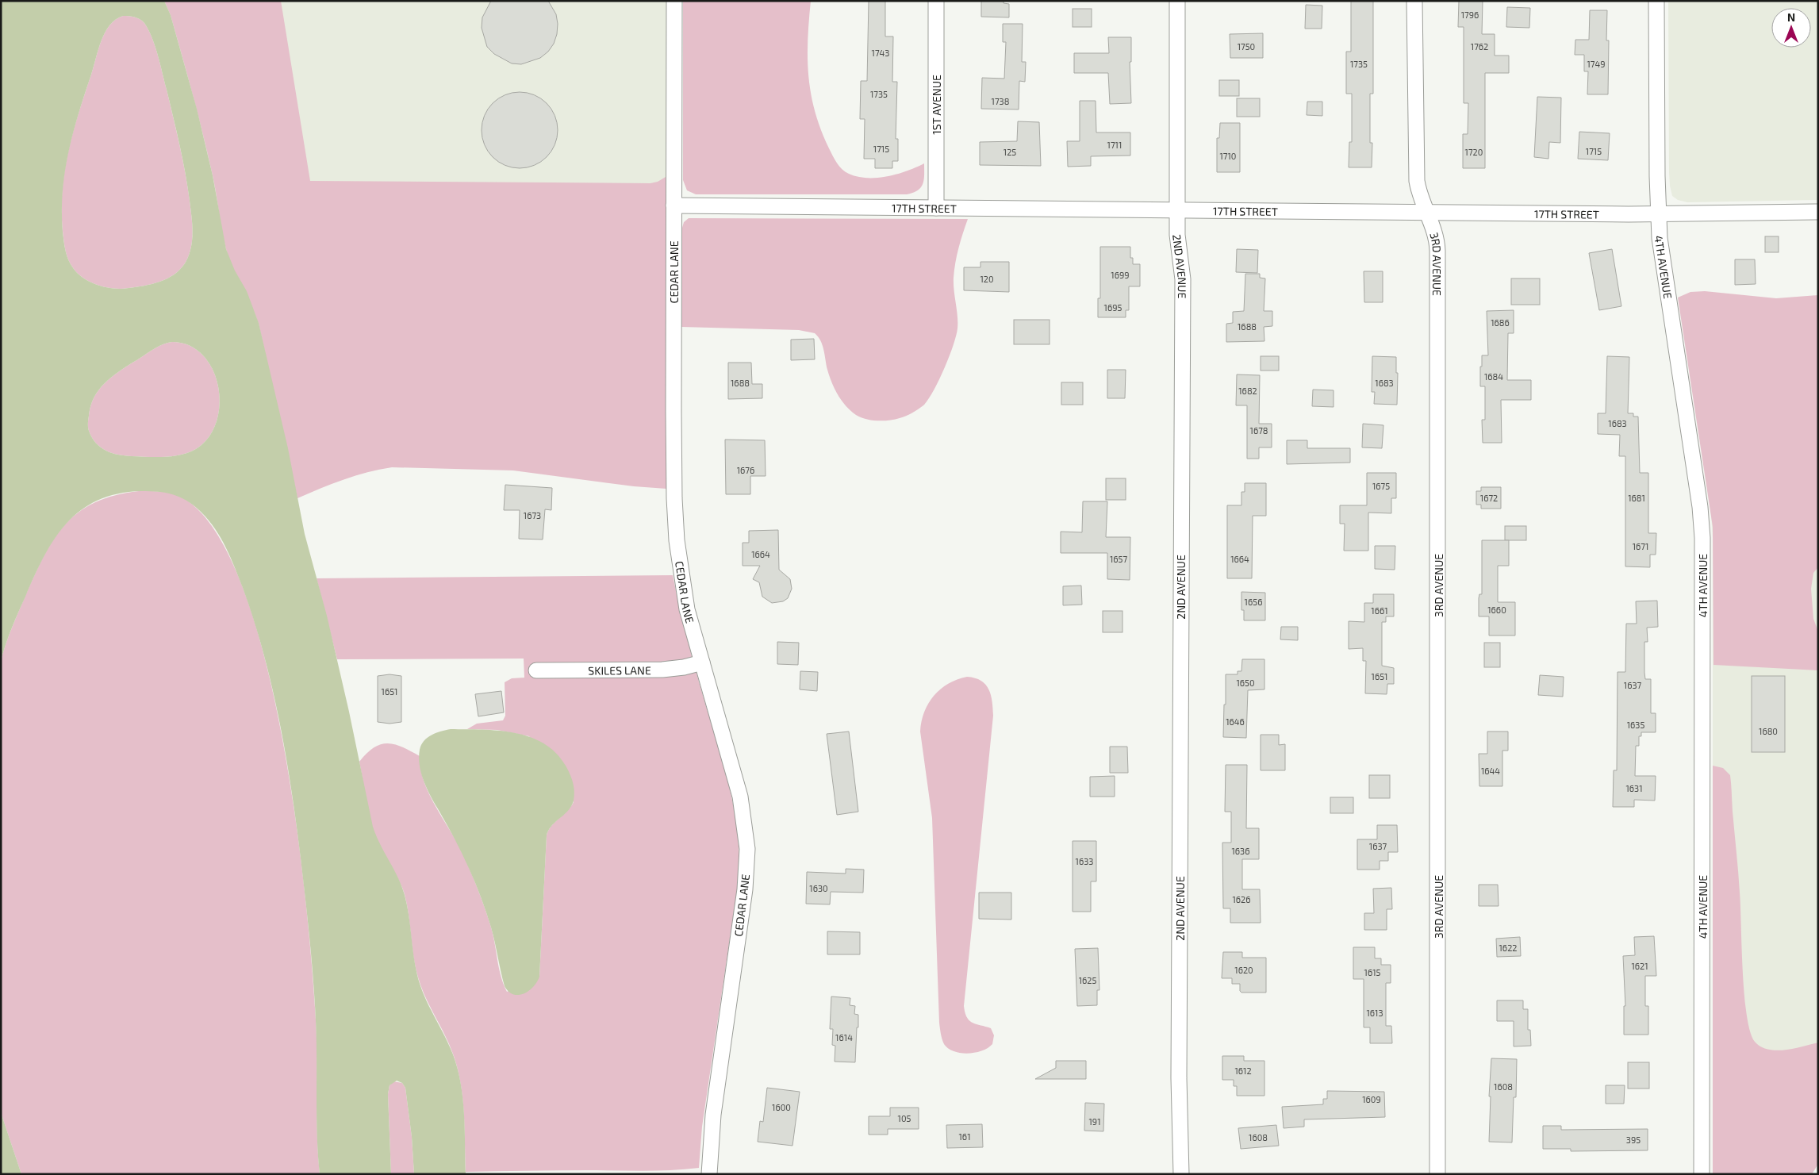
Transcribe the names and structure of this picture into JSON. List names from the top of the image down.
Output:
{
  "streets": {
    "street": [
      "1ST AVENUE",
      "17TH STREET",
      "3RD AVENUE",
      "2ND AVENUE",
      "4TH AVENUE",
      "CEDAR LANE",
      "SKILES LANE"
    ]
  },
  "crossings": [
    ["1ST AVENUE", "17TH STREET"],
    ["17TH STREET", "3RD AVENUE"],
    ["17TH STREET", "2ND AVENUE"],
    ["17TH STREET", "4TH AVENUE"],
    ["17TH STREET", "CEDAR LANE"],
    ["CEDAR LANE", "SKILES LANE"]
  ],
  "house_numbers": [
    "1796",
    "1750",
    "1762",
    "1743",
    "1735",
    "1749",
    "1735",
    "1738",
    "1711",
    "1715",
    "1715",
    "125",
    "1720",
    "1710",
    "1699",
    "120",
    "1695",
    "1686",
    "1688",
    "1684",
    "1688",
    "1683",
    "1682",
    "1683",
    "1678",
    "1676",
    "1675",
    "1672",
    "1681",
    "1673",
    "1671",
    "1664",
    "1657",
    "1664",
    "1656",
    "1660",
    "1661",
    "1651",
    "1650",
    "1637",
    "1651",
    "1646",
    "1635",
    "1680",
    "1644",
    "1631",
    "1637",
    "1636",
    "1633",
    "1630",
    "1626",
    "1622",
    "1621",
    "1620",
    "1615",
    "1625",
    "1613",
    "1614",
    "1612",
    "1608",
    "1609",
    "1600",
    "105",
    "191",
    "161",
    "1608",
    "395"
  ],
  "north": "top"
}
